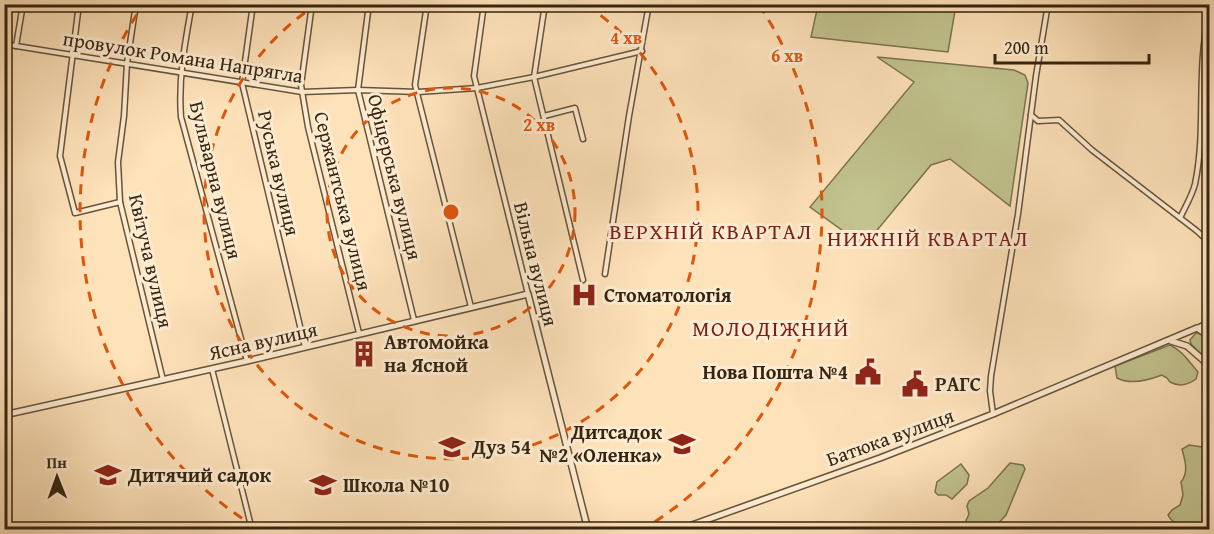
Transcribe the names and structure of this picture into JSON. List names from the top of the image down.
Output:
{
  "streets": {
    "street": [
      "провулок Романа Напрягла",
      "Руська вулиця",
      "Офіцерська вулиця",
      "Бульварна вулиця",
      "Сержантська вулиця",
      "Квітуча вулиця",
      "Вільна вулиця",
      "Ясна вулиця",
      "Батюка вулиця"
    ]
  },
  "crossings": [
    ["провулок Романа Напрягла", "Руська вулиця"],
    ["провулок Романа Напрягла", "Офіцерська вулиця"],
    ["провулок Романа Напрягла", "Бульварна вулиця"],
    ["провулок Романа Напрягла", "Сержантська вулиця"],
    ["провулок Романа Напрягла", "Квітуча вулиця"],
    ["провулок Романа Напрягла", "Вільна вулиця"],
    ["Руська вулиця", "Ясна вулиця"],
    ["Офіцерська вулиця", "Ясна вулиця"],
    ["Бульварна вулиця", "Ясна вулиця"],
    ["Сержантська вулиця", "Ясна вулиця"],
    ["Квітуча вулиця", "Ясна вулиця"],
    ["Вільна вулиця", "Ясна вулиця"]
  ],
  "districts": ["ВЕРХНІЙ КВАРТАЛ", "НИЖНІЙ КВАРТАЛ", "МОЛОДІЖНИЙ"],
  "places": {
    "hospital": ["Стоматологія"],
    "building": ["Автомойка на Ясной"],
    "public building": ["Нова Пошта №4", "РАГС"],
    "school or university": [
      "Дитсадок №2 «Оленка»",
      "Дуз 54",
      "Дитячий садок",
      "Школа №10"
    ]
  },
  "scale_bar": "200 m",
  "north": "top",
  "rings": ["4 хв", "6 хв", "2 хв"]
}
